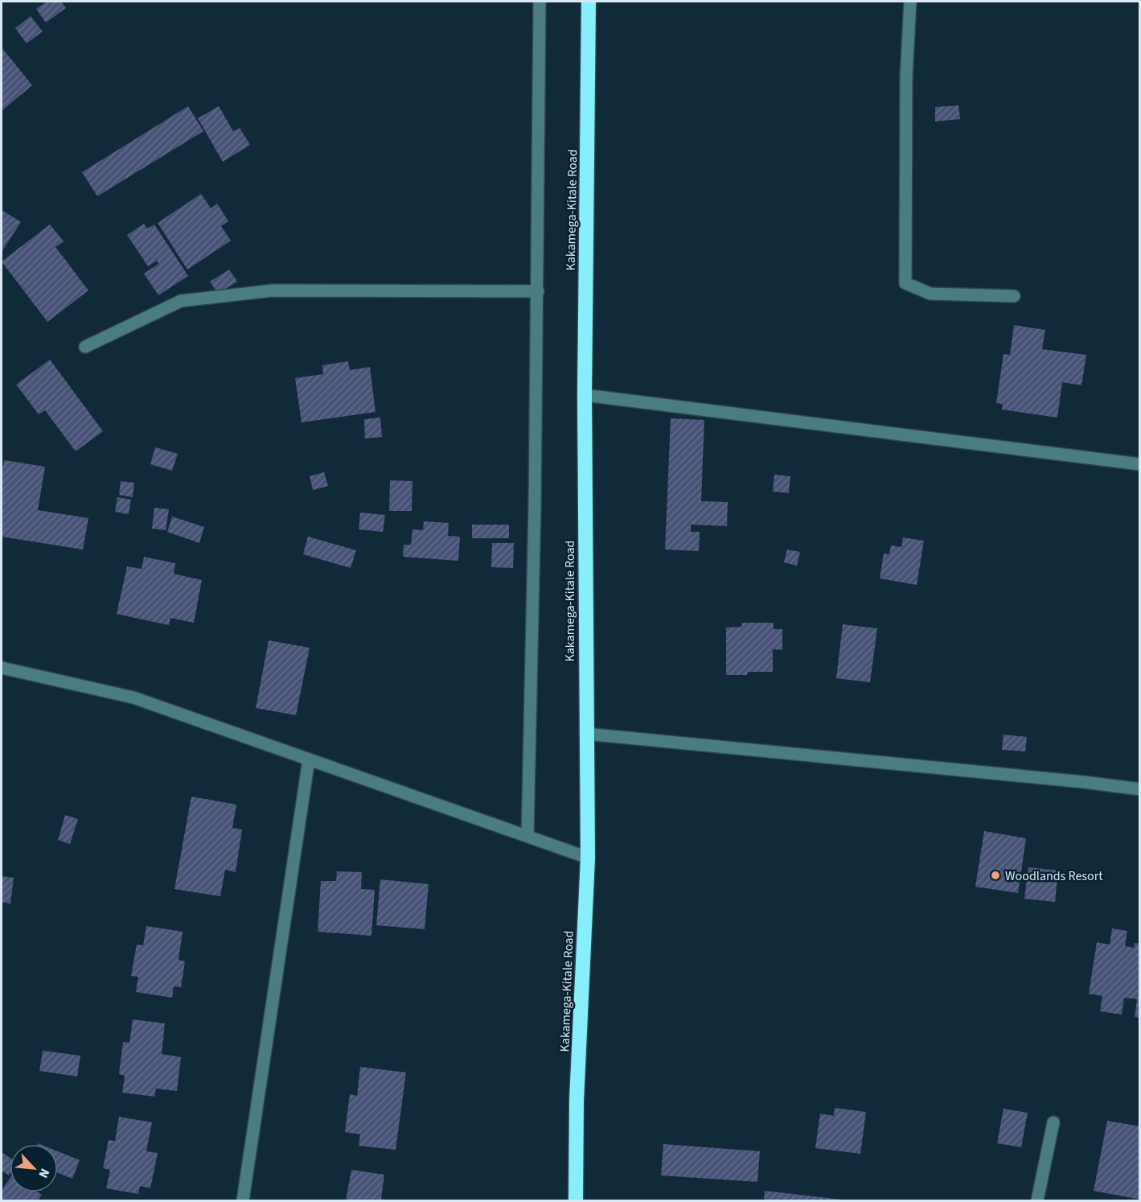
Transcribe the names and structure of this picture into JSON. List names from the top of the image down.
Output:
{
  "streets": {
    "highway": ["Kakamega-Kitale Road"]
  },
  "places": ["Woodlands Resort"],
  "north": "bottom right"
}
